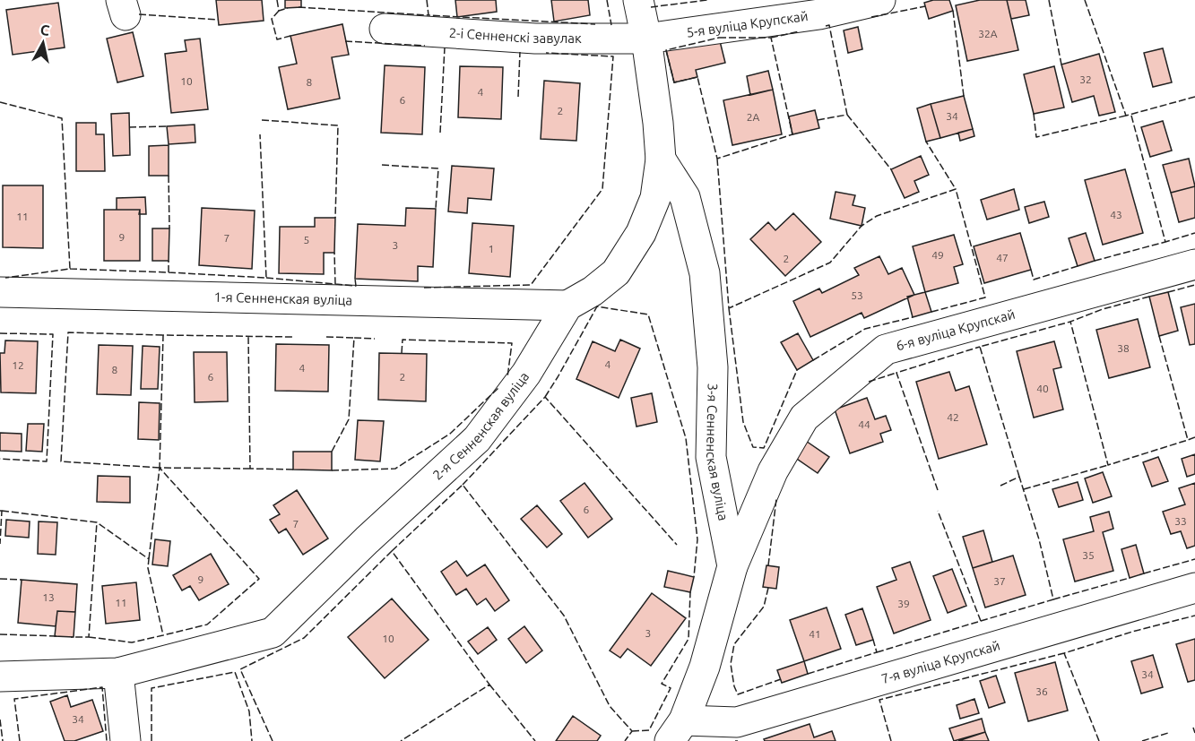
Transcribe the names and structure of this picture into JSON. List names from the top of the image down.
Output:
{
  "streets": {
    "street": [
      "5-я вуліца Крупскай",
      "2-і Сенненскі завулак",
      "1-я Сенненская вуліца",
      "6-я вуліца Крупскай",
      "2-я Сенненская вуліца",
      "3-я Сенненская вуліца",
      "7-я вуліца Крупскай"
    ]
  },
  "crossings": [
    ["5-я вуліца Крупскай", "2-і Сенненскі завулак"],
    ["1-я Сенненская вуліца", "2-я Сенненская вуліца"],
    ["6-я вуліца Крупскай", "3-я Сенненская вуліца"],
    ["3-я Сенненская вуліца", "7-я вуліца Крупскай"]
  ],
  "house_numbers": [
    "32А",
    "32",
    "10",
    "8",
    "4",
    "6",
    "2",
    "34",
    "2А",
    "43",
    "11",
    "9",
    "7",
    "5",
    "3",
    "1",
    "49",
    "47",
    "2",
    "53",
    "38",
    "4",
    "12",
    "4",
    "8",
    "6",
    "2",
    "40",
    "42",
    "44",
    "6",
    "33",
    "7",
    "35",
    "9",
    "37",
    "13",
    "11",
    "39",
    "3",
    "41",
    "10",
    "34",
    "36",
    "34"
  ],
  "north": "top"
}
